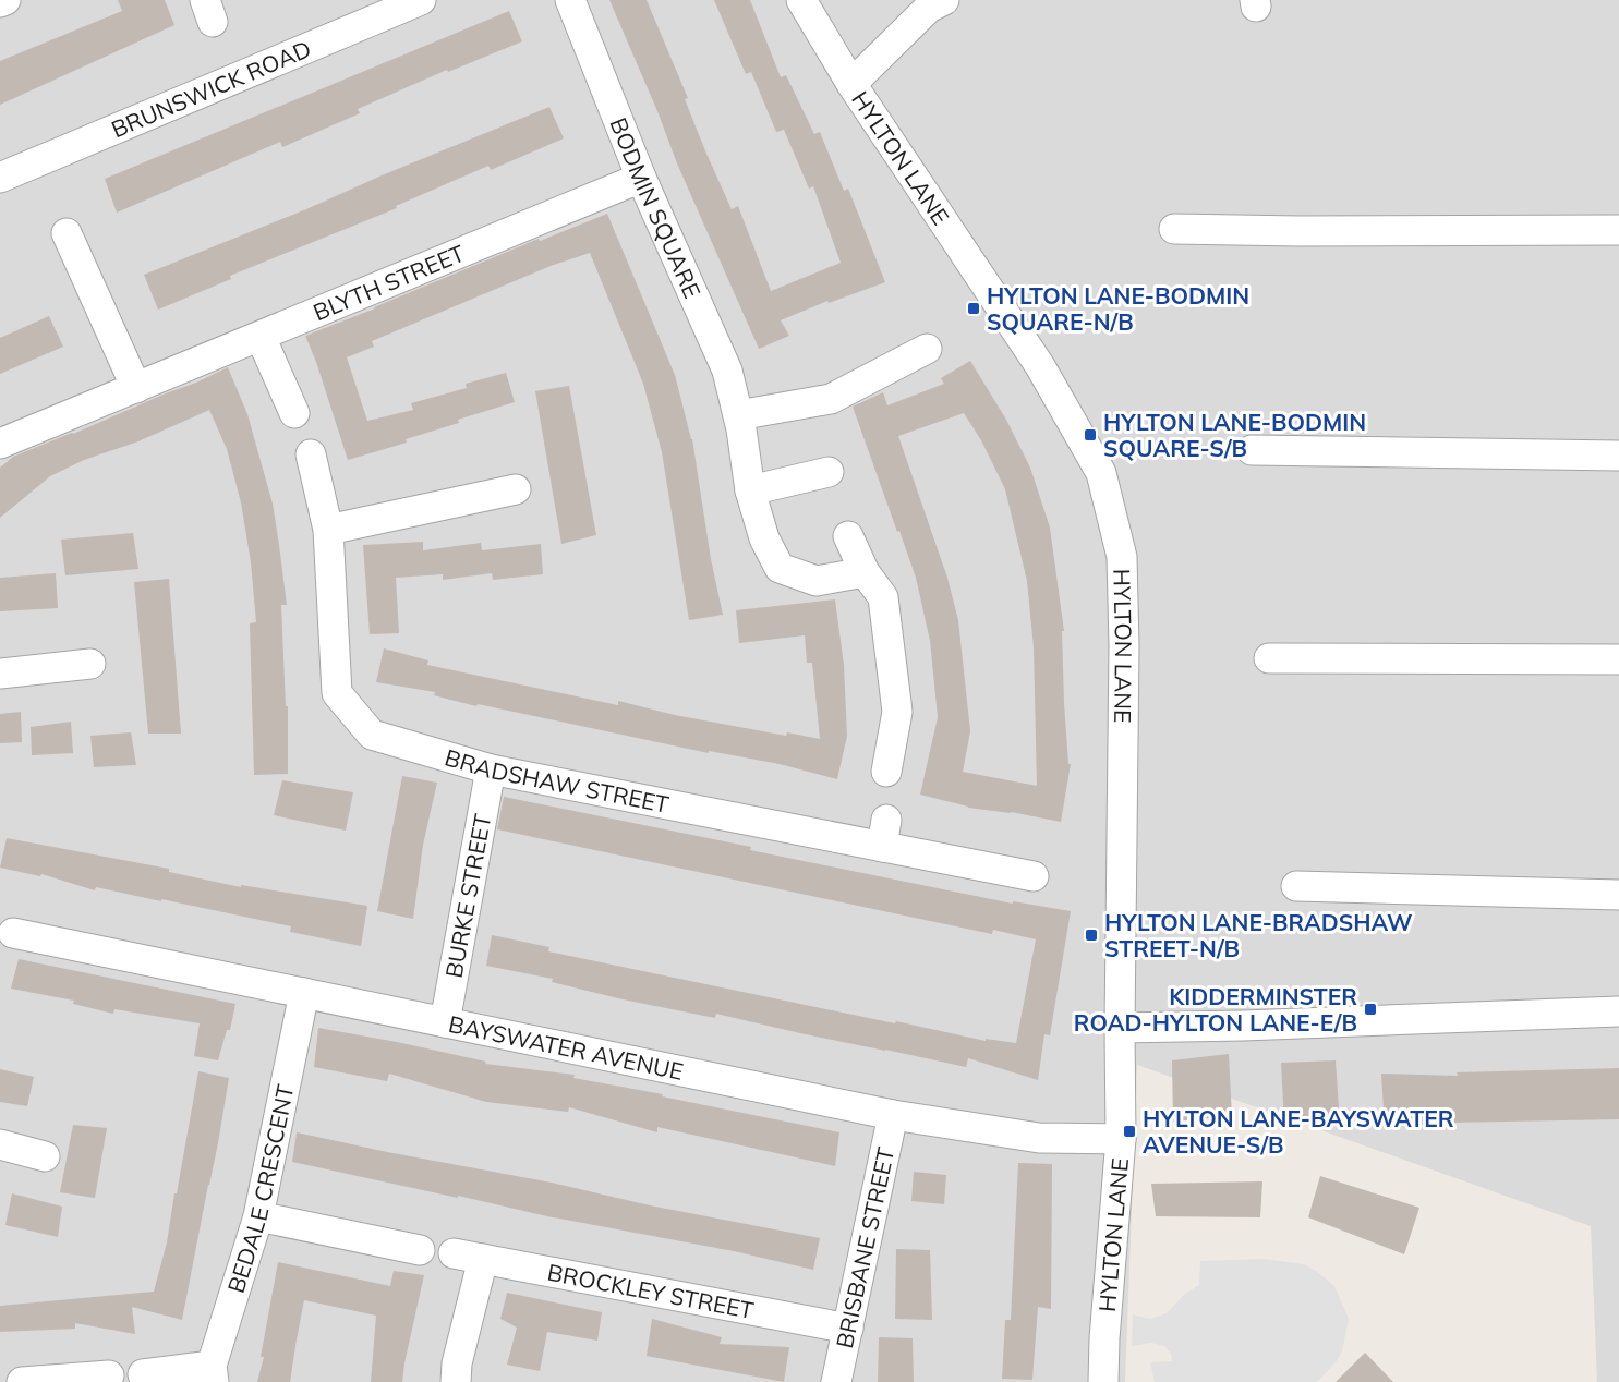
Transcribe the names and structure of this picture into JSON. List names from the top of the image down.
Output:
{
  "streets": {
    "street": [
      "BRUNSWICK ROAD",
      "HYLTON LANE",
      "BODMIN SQUARE",
      "BLYTH STREET",
      "BRADSHAW STREET",
      "BURKE STREET",
      "BAYSWATER AVENUE",
      "BEDALE CRESCENT",
      "BRISBANE STREET",
      "BROCKLEY STREET"
    ]
  },
  "crossings": [
    ["HYLTON LANE", "BAYSWATER AVENUE"],
    ["BODMIN SQUARE", "BLYTH STREET"],
    ["BRADSHAW STREET", "BURKE STREET"],
    ["BURKE STREET", "BAYSWATER AVENUE"],
    ["BAYSWATER AVENUE", "BEDALE CRESCENT"],
    ["BAYSWATER AVENUE", "BRISBANE STREET"],
    ["BRISBANE STREET", "BROCKLEY STREET"]
  ],
  "places": {
    "transit": [
      "HYLTON LANE-BODMIN SQUARE-N/B",
      "HYLTON LANE-BODMIN SQUARE-S/B",
      "HYLTON LANE-BRADSHAW STREET-N/B",
      "KIDDERMINSTER ROAD-HYLTON LANE-E/B",
      "HYLTON LANE-BAYSWATER AVENUE-S/B"
    ]
  }
}
